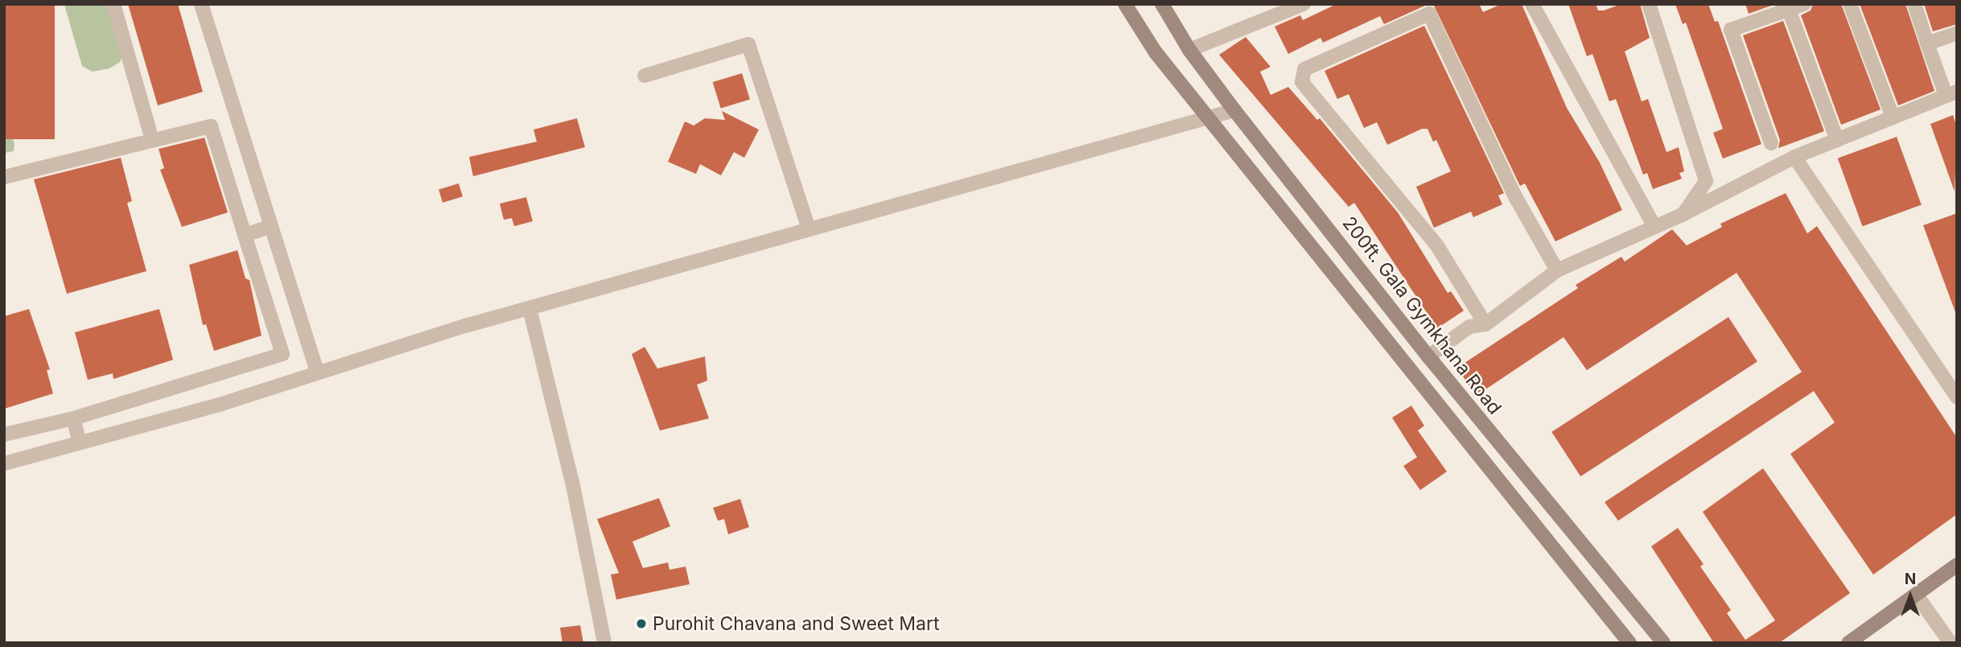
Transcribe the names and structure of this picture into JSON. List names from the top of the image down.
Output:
{
  "streets": {
    "street": ["200ft. Gala Gymkhana Road"]
  },
  "places": ["Purohit Chavana and Sweet Mart"],
  "north": "top"
}
